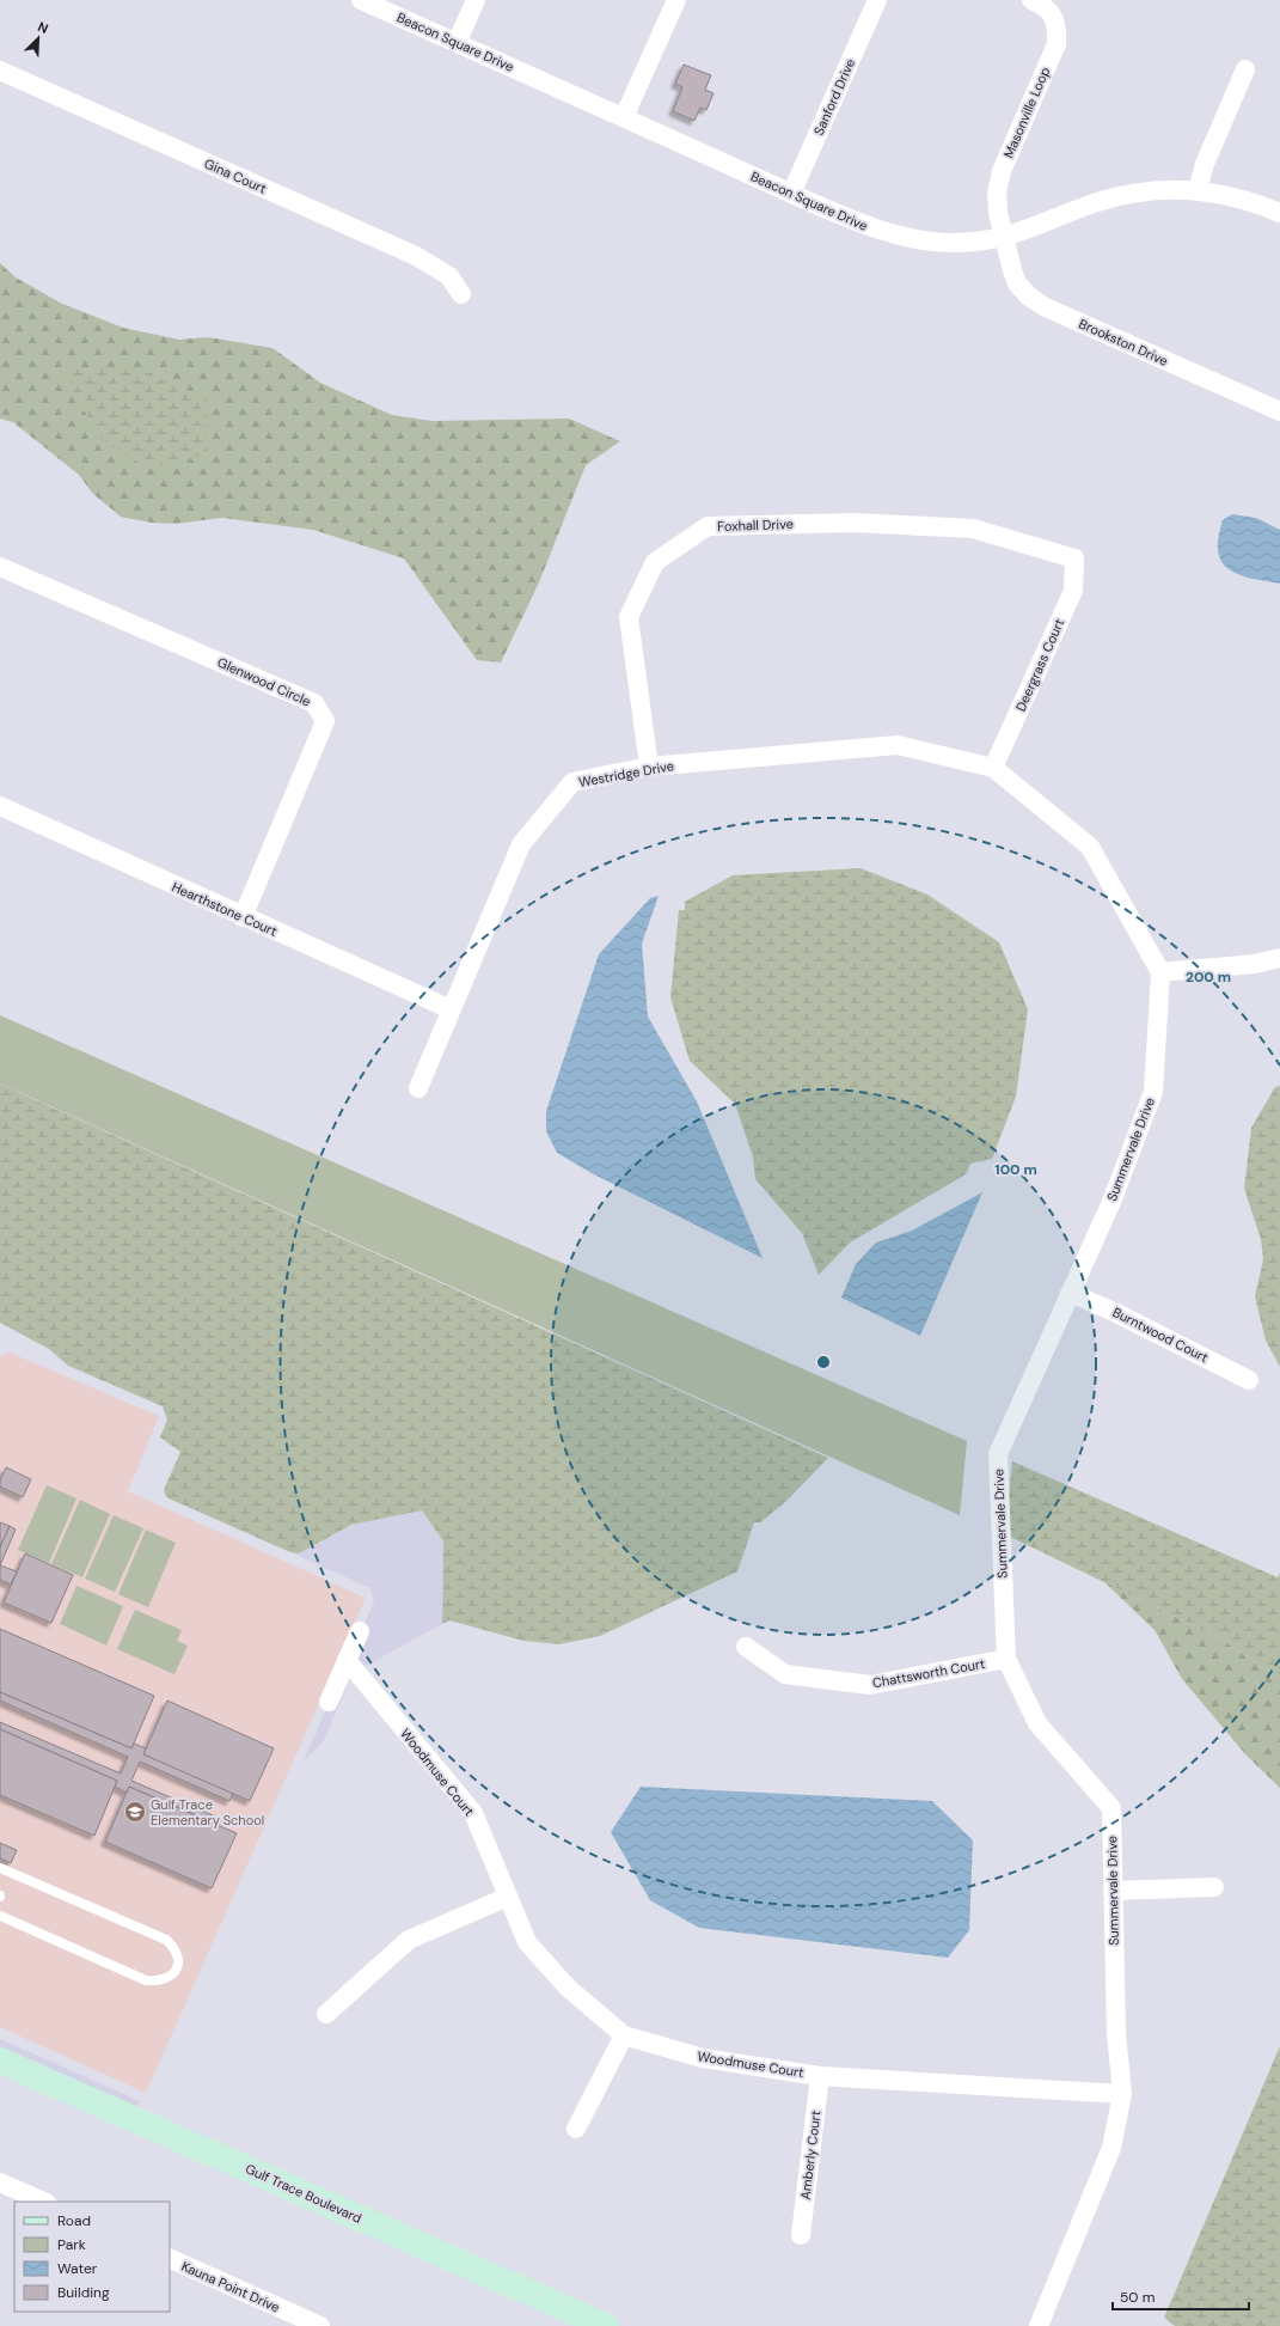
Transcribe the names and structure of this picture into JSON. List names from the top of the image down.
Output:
{
  "streets": {
    "street": [
      "Beacon Square Drive",
      "Sanford Drive",
      "Masonville Loop",
      "Gina Court",
      "Brookston Drive",
      "Foxhall Drive",
      "Deergrass Court",
      "Glenwood Circle",
      "Westridge Drive",
      "Hearthstone Court",
      "Summervale Drive",
      "Burntwood Court",
      "Chattsworth Court",
      "Woodmuse Court",
      "Amberly Court",
      "Gulf Trace Boulevard",
      "Kauna Point Drive"
    ]
  },
  "crossings": [
    ["Beacon Square Drive", "Sanford Drive"],
    ["Beacon Square Drive", "Masonville Loop"],
    ["Beacon Square Drive", "Brookston Drive"],
    ["Masonville Loop", "Brookston Drive"],
    ["Foxhall Drive", "Deergrass Court"],
    ["Foxhall Drive", "Westridge Drive"],
    ["Deergrass Court", "Westridge Drive"],
    ["Glenwood Circle", "Hearthstone Court"],
    ["Westridge Drive", "Hearthstone Court"],
    ["Summervale Drive", "Burntwood Court"],
    ["Summervale Drive", "Chattsworth Court"],
    ["Summervale Drive", "Woodmuse Court"],
    ["Woodmuse Court", "Amberly Court"]
  ],
  "places": {
    "school or university": ["Gulf Trace Elementary School"]
  },
  "legend": [
    "Road",
    "Park",
    "Water",
    "Building"
  ],
  "scale_bar": "50 m",
  "north": "top right",
  "rings": ["200 m", "100 m"]
}
